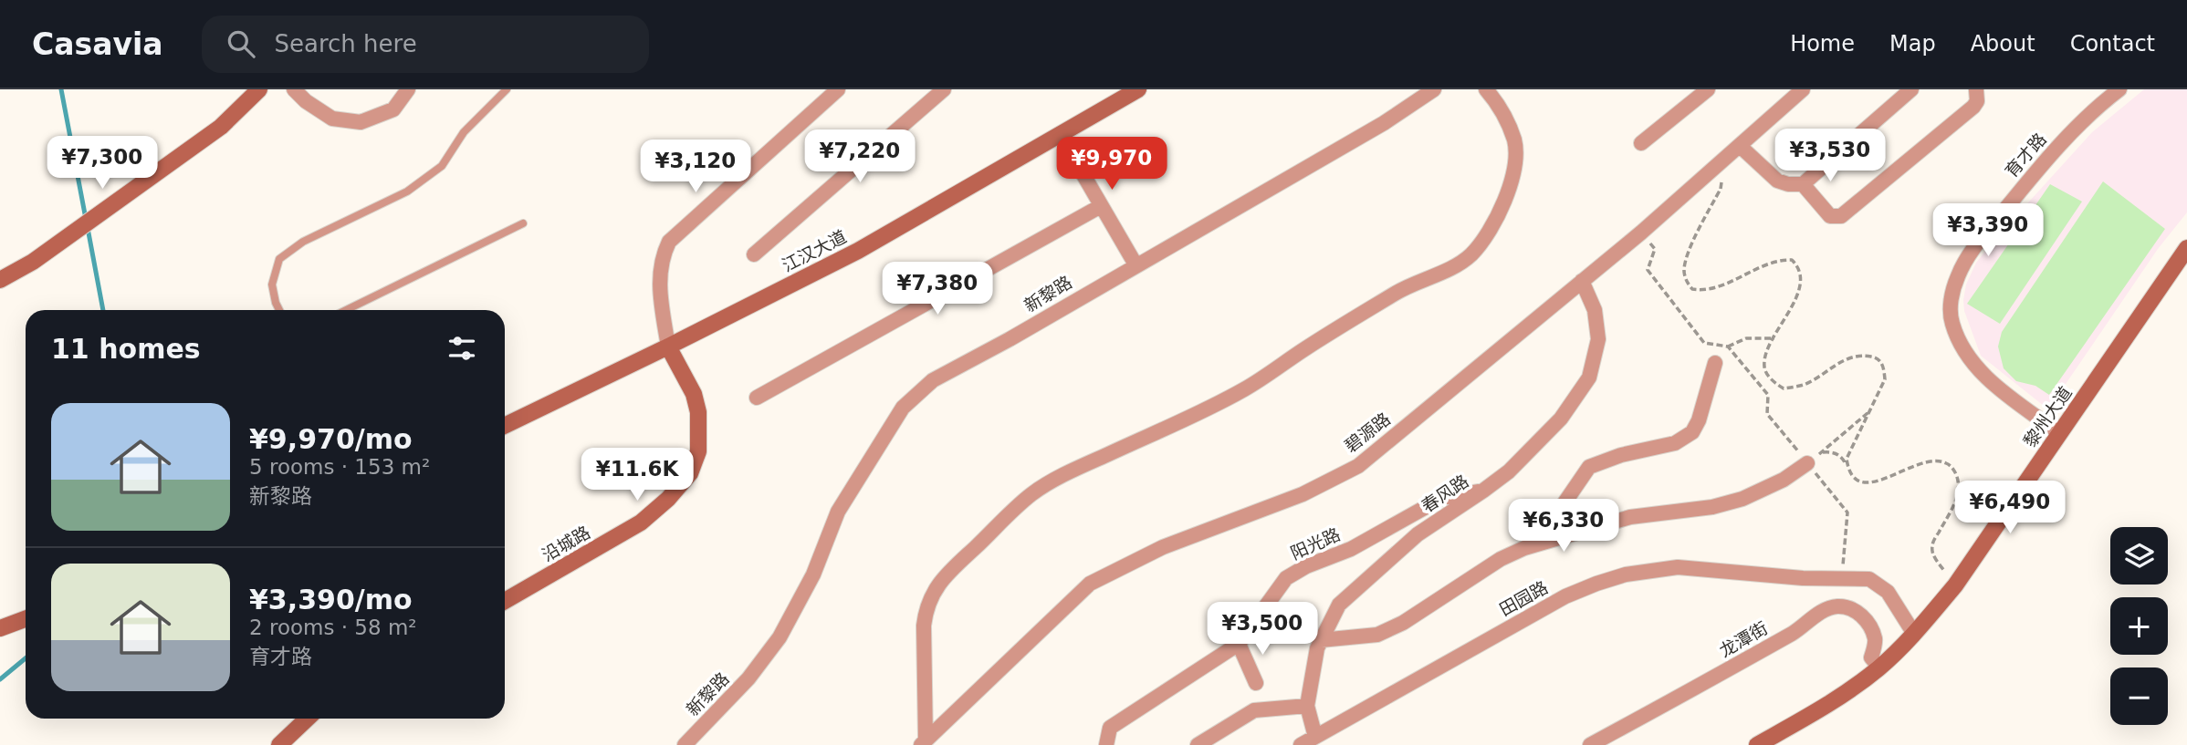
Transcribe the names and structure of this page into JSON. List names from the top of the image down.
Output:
{
  "streets": {
    "main road": ["江汉大道", "黎州大道", "沿城路"],
    "street": [
      "育才路",
      "新黎路",
      "碧源路",
      "春风路",
      "阳光路",
      "田园路",
      "龙潭街"
    ]
  },
  "crossings": [
    ["育才路", "黎州大道"],
    ["江汉大道", "沿城路"],
    ["黎州大道", "田园路"],
    ["黎州大道", "龙潭街"],
    ["碧源路", "春风路"],
    ["春风路", "阳光路"],
    ["春风路", "田园路"]
  ],
  "page": {
    "header": "Casavia",
    "search": "Search here",
    "nav": [
      "Home",
      "Map",
      "About",
      "Contact"
    ],
    "price": [
      "¥3,530",
      "¥7,220",
      "¥7,300",
      "¥9,970",
      "¥3,120",
      "¥3,390",
      "¥7,380",
      "¥11.6K",
      "¥6,490",
      "¥6,330",
      "¥3,500"
    ],
    "heading": "11 homes",
    "list": [
      {
        "name": "¥9,970/mo",
        "note": "5 rooms · 153 m² · 新黎路"
      },
      {
        "name": "¥3,390/mo",
        "note": "2 rooms · 58 m² · 育才路"
      }
    ],
    "map_buttons": ["+", "−"]
  }
}
